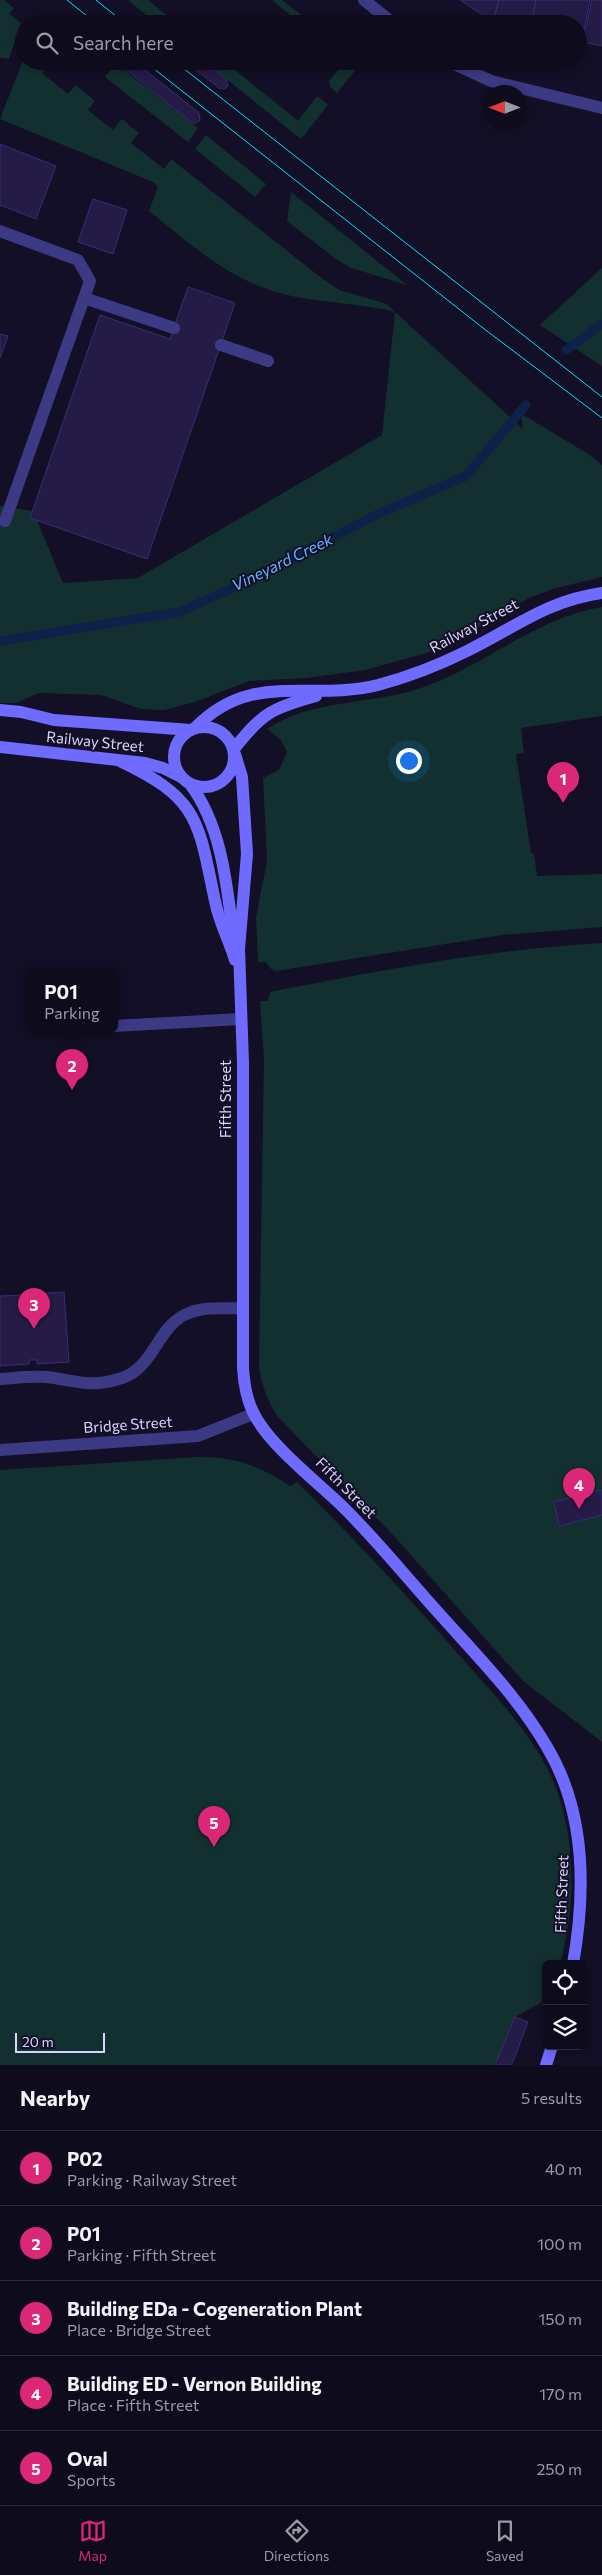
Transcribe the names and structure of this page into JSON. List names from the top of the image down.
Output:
{
  "streets": {
    "street": ["Railway Street", "Fifth Street", "Bridge Street"]
  },
  "crossings": [
    ["Railway Street", "Fifth Street"],
    ["Fifth Street", "Bridge Street"]
  ],
  "water": ["Vineyard Creek"],
  "scale_bar": "20 m",
  "north": "left",
  "page": {
    "search": "Search here",
    "pins": [
      "1",
      "2",
      "3",
      "4",
      "5"
    ],
    "popup": ["P01", "Parking"],
    "scale": "20 m",
    "heading": ["Nearby", "5 results"],
    "list": [
      {
        "mark": "1",
        "name": "P02",
        "note": "Parking · Railway Street",
        "value": "40 m"
      },
      {
        "mark": "2",
        "name": "P01",
        "note": "Parking · Fifth Street",
        "value": "100 m"
      },
      {
        "mark": "3",
        "name": "Building EDa - Cogeneration Plant",
        "note": "Place · Bridge Street",
        "value": "150 m"
      },
      {
        "mark": "4",
        "name": "Building ED - Vernon Building",
        "note": "Place · Fifth Street",
        "value": "170 m"
      },
      {
        "mark": "5",
        "name": "Oval",
        "note": "Sports",
        "value": "250 m"
      }
    ],
    "nav": ["Map", "Directions", "Saved"]
  }
}
